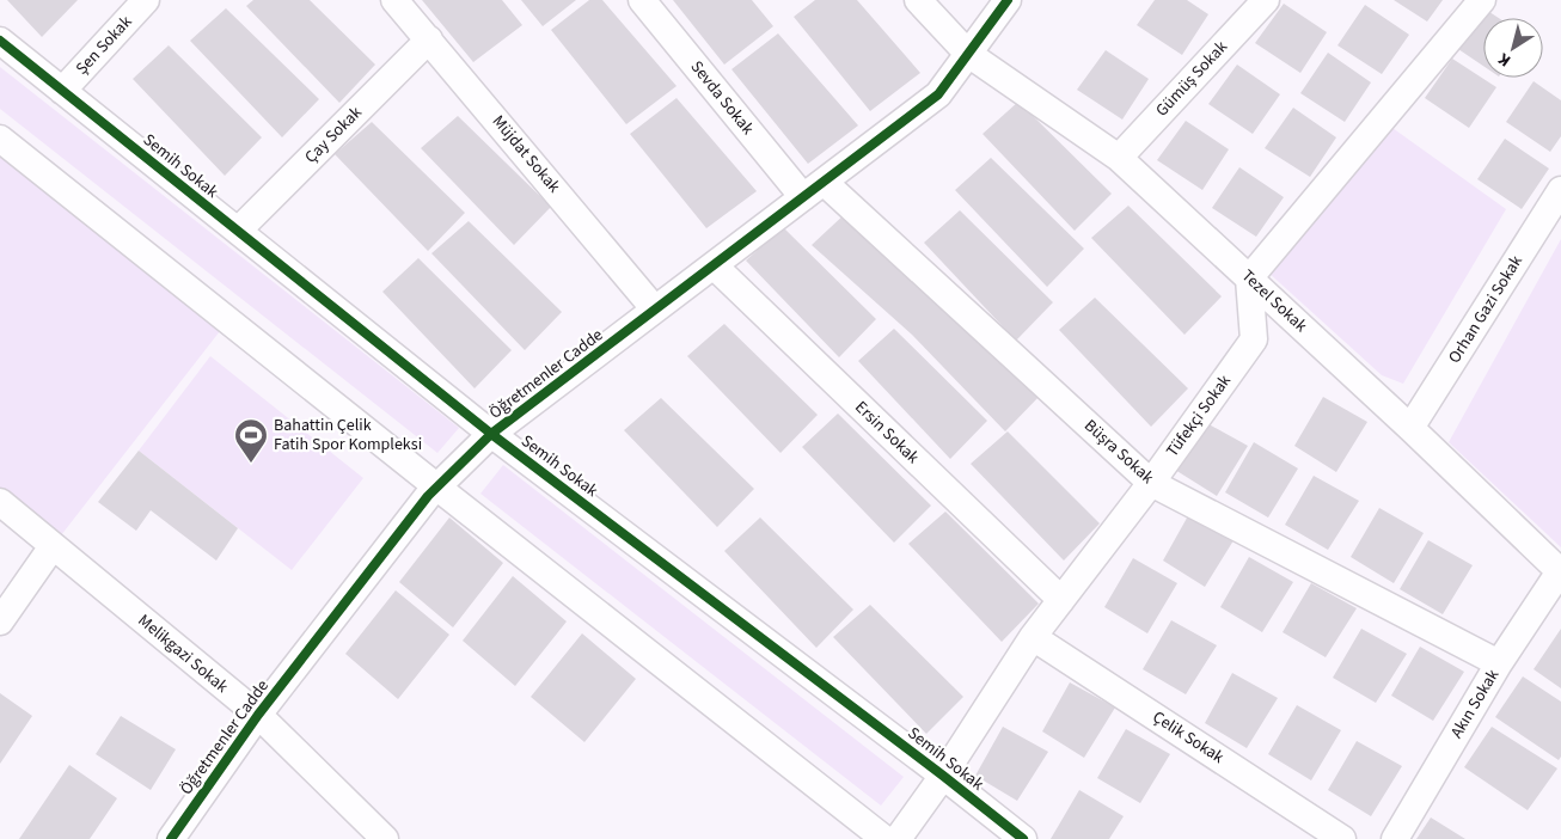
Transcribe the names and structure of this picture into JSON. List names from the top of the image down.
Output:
{
  "streets": {
    "street": [
      "Şen Sokak",
      "Gümüş Sokak",
      "Sevda Sokak",
      "Çay Sokak",
      "Müjdat Sokak",
      "Semih Sokak",
      "Tezel Sokak",
      "Orhan Gazi Sokak",
      "Öğretmenler Cadde",
      "Tüfekçi Sokak",
      "Ersin Sokak",
      "Büşra Sokak",
      "Melikgazi Sokak",
      "Akın Sokak",
      "Çelik Sokak"
    ]
  },
  "crossings": [
    ["Şen Sokak", "Semih Sokak"],
    ["Gümüş Sokak", "Tezel Sokak"],
    ["Sevda Sokak", "Öğretmenler Cadde"],
    ["Sevda Sokak", "Büşra Sokak"],
    ["Çay Sokak", "Müjdat Sokak"],
    ["Çay Sokak", "Semih Sokak"],
    ["Müjdat Sokak", "Öğretmenler Cadde"],
    ["Semih Sokak", "Öğretmenler Cadde"],
    ["Semih Sokak", "Tüfekçi Sokak"],
    ["Tezel Sokak", "Orhan Gazi Sokak"],
    ["Tezel Sokak", "Öğretmenler Cadde"],
    ["Tezel Sokak", "Tüfekçi Sokak"],
    ["Tezel Sokak", "Akın Sokak"],
    ["Öğretmenler Cadde", "Ersin Sokak"],
    ["Öğretmenler Cadde", "Büşra Sokak"],
    ["Öğretmenler Cadde", "Melikgazi Sokak"],
    ["Tüfekçi Sokak", "Ersin Sokak"],
    ["Tüfekçi Sokak", "Büşra Sokak"],
    ["Tüfekçi Sokak", "Çelik Sokak"],
    ["Büşra Sokak", "Akın Sokak"]
  ],
  "places": {
    "sports": ["Bahattin Çelik Fatih Spor Kompleksi"]
  },
  "north": "bottom left"
}
